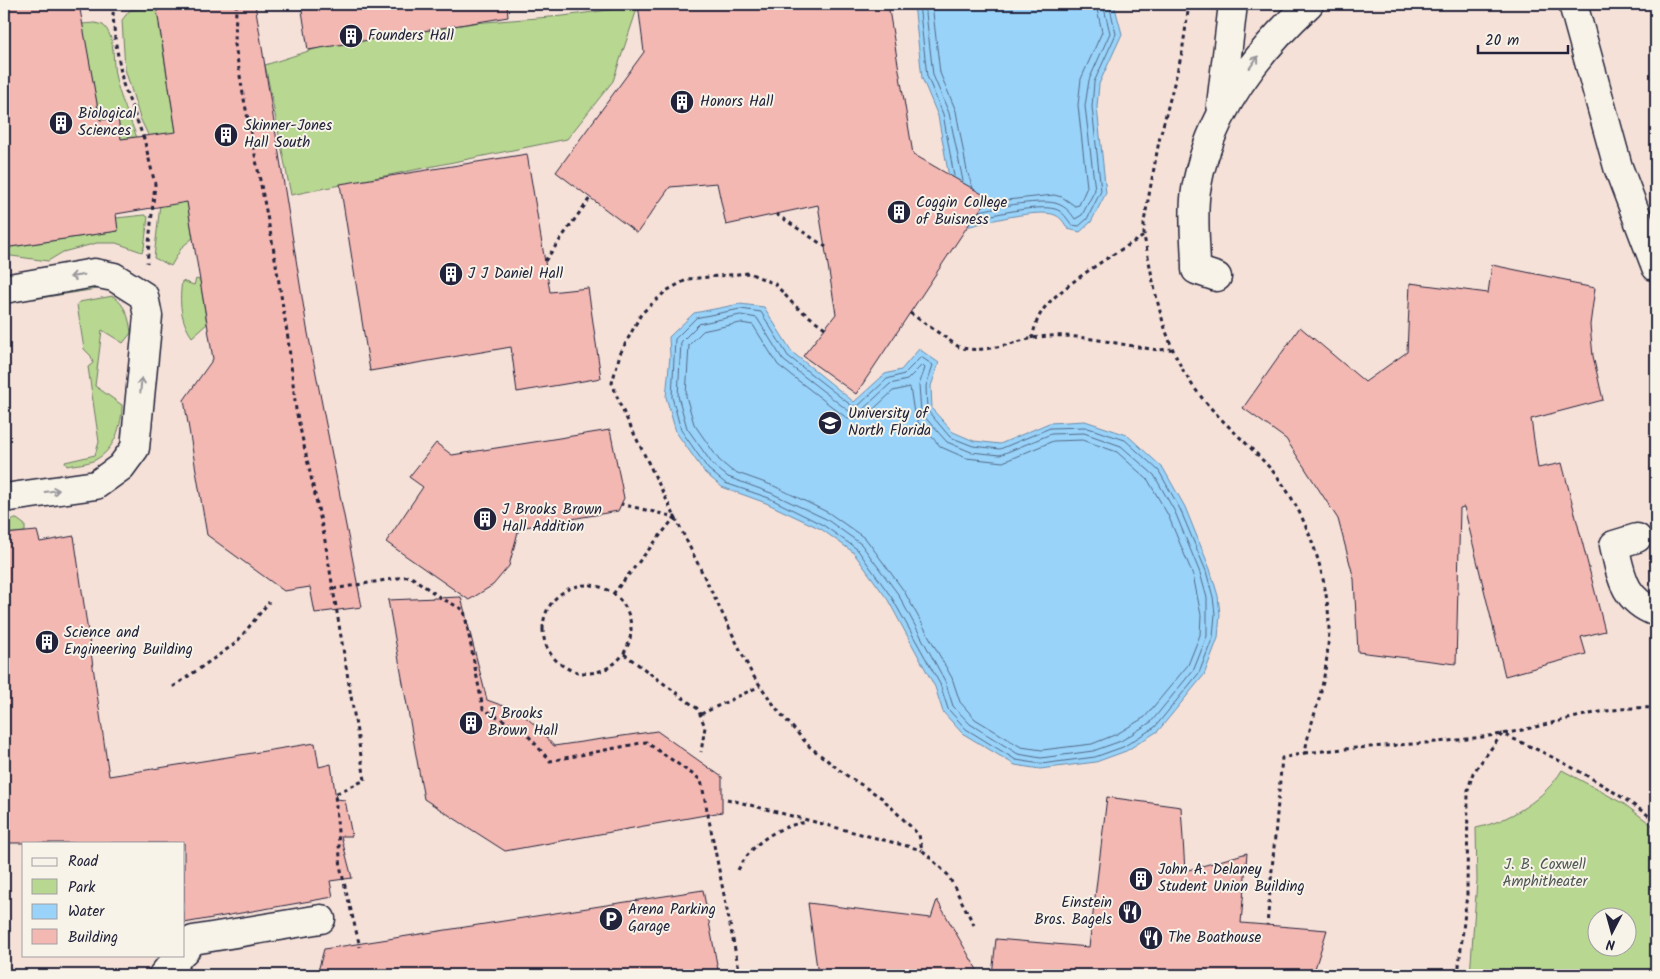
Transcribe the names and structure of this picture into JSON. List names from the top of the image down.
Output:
{
  "parks": ["J. B. Coxwell Amphitheater"],
  "places": {
    "building": [
      "Founders Hall",
      "Honors Hall",
      "Biological Sciences",
      "Skinner-Jones Hall South",
      "Coggin College of Buisness",
      "J J Daniel Hall",
      "J Brooks Brown Hall Addition",
      "Science and Engineering Building",
      "J Brooks Brown Hall",
      "John A. Delaney Student Union Building"
    ],
    "school or university": ["University of North Florida"],
    "restaurant": ["Einstein Bros. Bagels", "The Boathouse"],
    "parking": ["Arena Parking Garage"]
  },
  "legend": [
    "Road",
    "Park",
    "Water",
    "Building"
  ],
  "scale_bar": "20 m",
  "north": "bottom"
}
